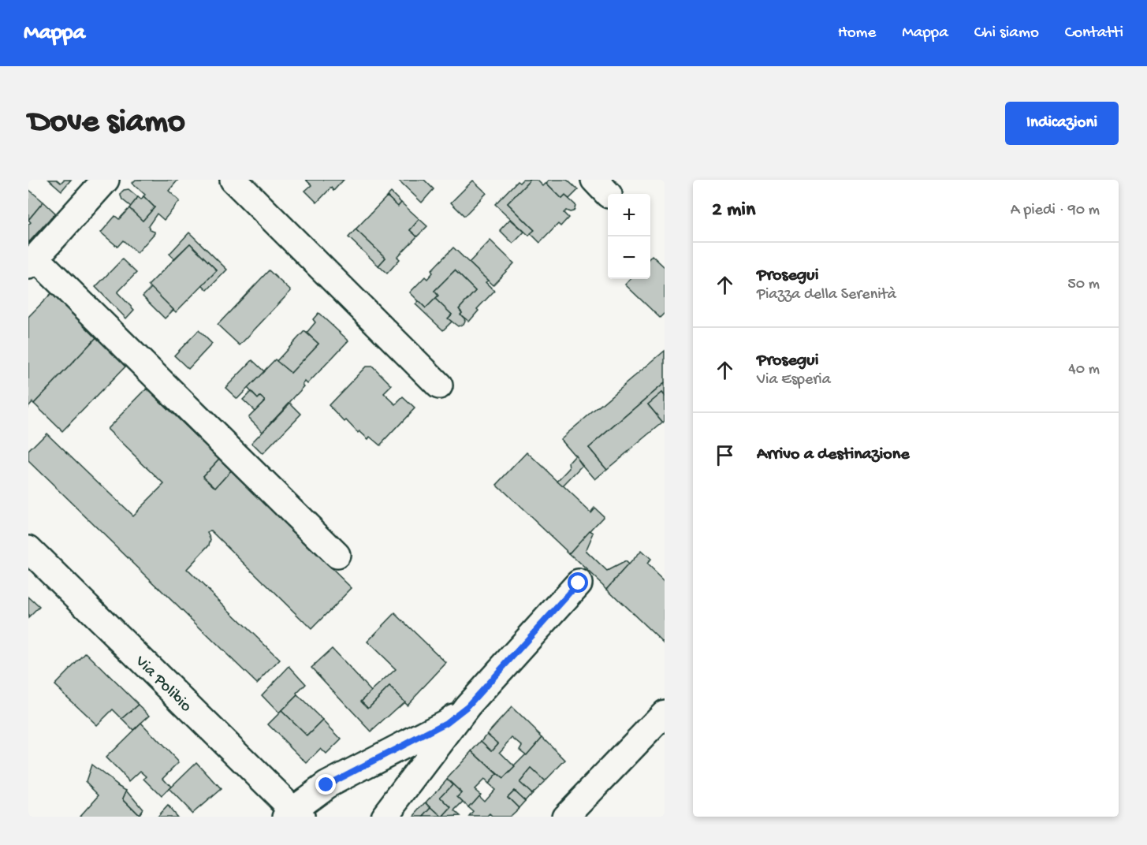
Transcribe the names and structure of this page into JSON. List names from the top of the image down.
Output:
{
  "streets": {
    "street": ["Via Polibio"]
  },
  "page": {
    "header": "Mappa",
    "nav": [
      "Home",
      "Mappa",
      "Chi siamo",
      "Contatti"
    ],
    "buttons": "Indicazioni",
    "title": "Dove siamo",
    "heading": ["2 min", "A piedi · 90 m"],
    "map_buttons": ["+", "−"],
    "list": [
      ["Prosegui", "Piazza della Serenità", "50 m"],
      ["Prosegui", "Via Esperia", "40 m"],
      "Arrivo a destinazione"
    ]
  }
}
